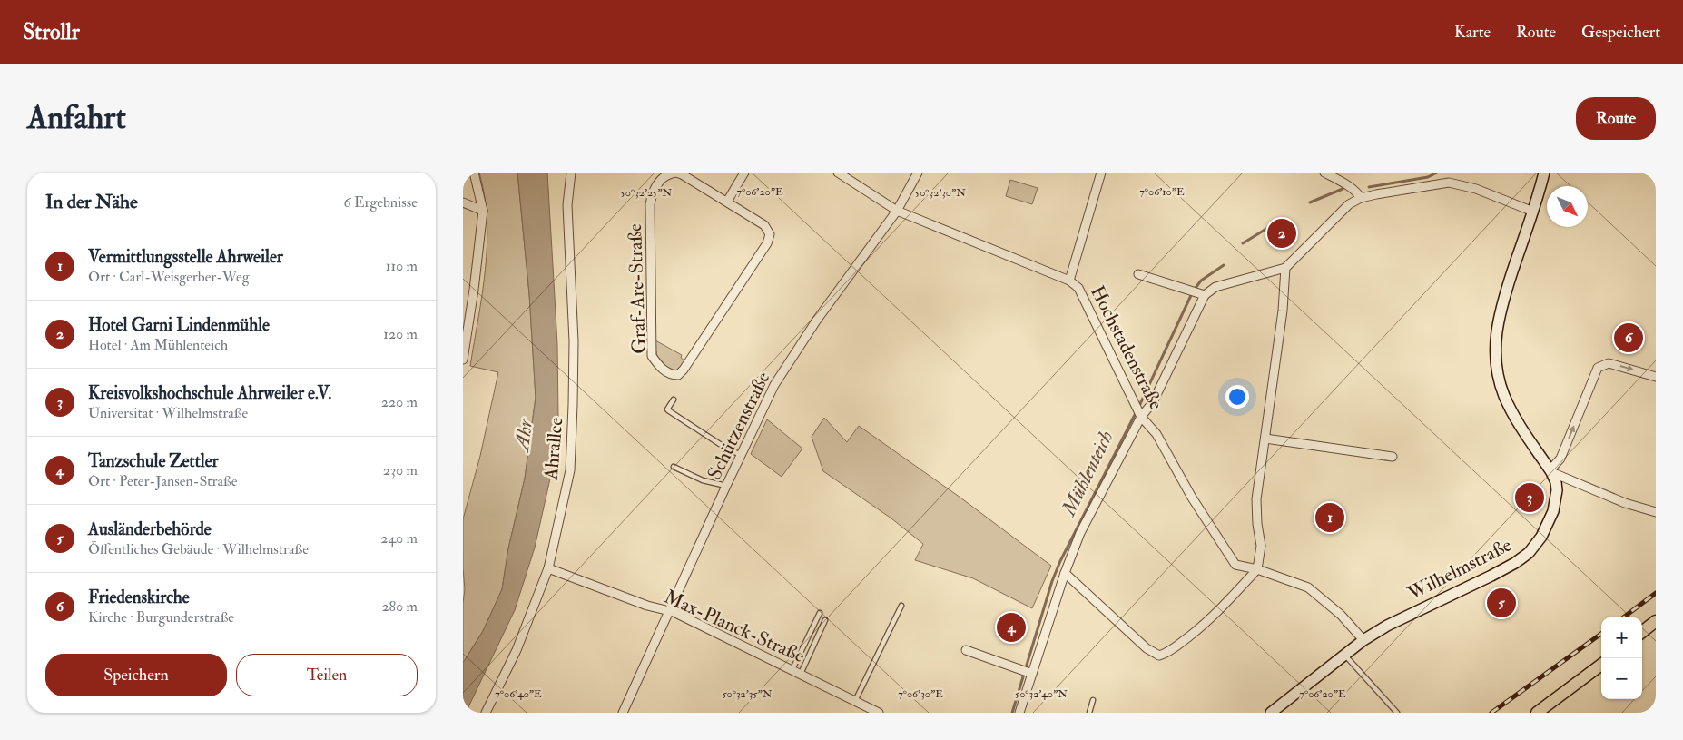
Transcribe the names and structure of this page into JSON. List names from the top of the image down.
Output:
{
  "streets": {
    "main road": ["Wilhelmstraße"],
    "street": [
      "Graf-Are-Straße",
      "Hochstadenstraße",
      "Schützenstraße",
      "Ahrallee",
      "Max-Planck-Straße"
    ]
  },
  "crossings": [
    ["Hochstadenstraße", "Schützenstraße"],
    ["Hochstadenstraße", "Wilhelmstraße"],
    ["Schützenstraße", "Max-Planck-Straße"],
    ["Ahrallee", "Max-Planck-Straße"]
  ],
  "water": ["Ahr", "Mühlenteich"],
  "north": "bottom right",
  "page": {
    "header": "Strollr",
    "nav": ["Karte", "Route", "Gespeichert"],
    "buttons": [
      "Route",
      ["Speichern", "Teilen"]
    ],
    "title": "Anfahrt",
    "heading": ["In der Nähe", "6 Ergebnisse"],
    "pins": [
      "2",
      "6",
      "3",
      "1",
      "5",
      "4"
    ],
    "list": [
      {
        "mark": "1",
        "name": "Vermittlungsstelle Ahrweiler",
        "note": "Ort · Carl-Weisgerber-Weg",
        "value": "110 m"
      },
      {
        "mark": "2",
        "name": "Hotel Garni Lindenmühle",
        "note": "Hotel · Am Mühlenteich",
        "value": "120 m"
      },
      {
        "mark": "3",
        "name": "Kreisvolkshochschule Ahrweiler e.V.",
        "note": "Universität · Wilhelmstraße",
        "value": "220 m"
      },
      {
        "mark": "4",
        "name": "Tanzschule Zettler",
        "note": "Ort · Peter-Jansen-Straße",
        "value": "230 m"
      },
      {
        "mark": "5",
        "name": "Ausländerbehörde",
        "note": "Öffentliches Gebäude · Wilhelmstraße",
        "value": "240 m"
      },
      {
        "mark": "6",
        "name": "Friedenskirche",
        "note": "Kirche · Burgunderstraße",
        "value": "280 m"
      }
    ],
    "map_buttons": ["+", "−"]
  },
  "coordinates": [
    "7°06'20\"E",
    "7°06'10\"E",
    "50°32'25\"N",
    "50°32'30\"N",
    "50°32'35\"N",
    "50°32'40\"N",
    "7°06'40\"E",
    "7°06'30\"E"
  ]
}
